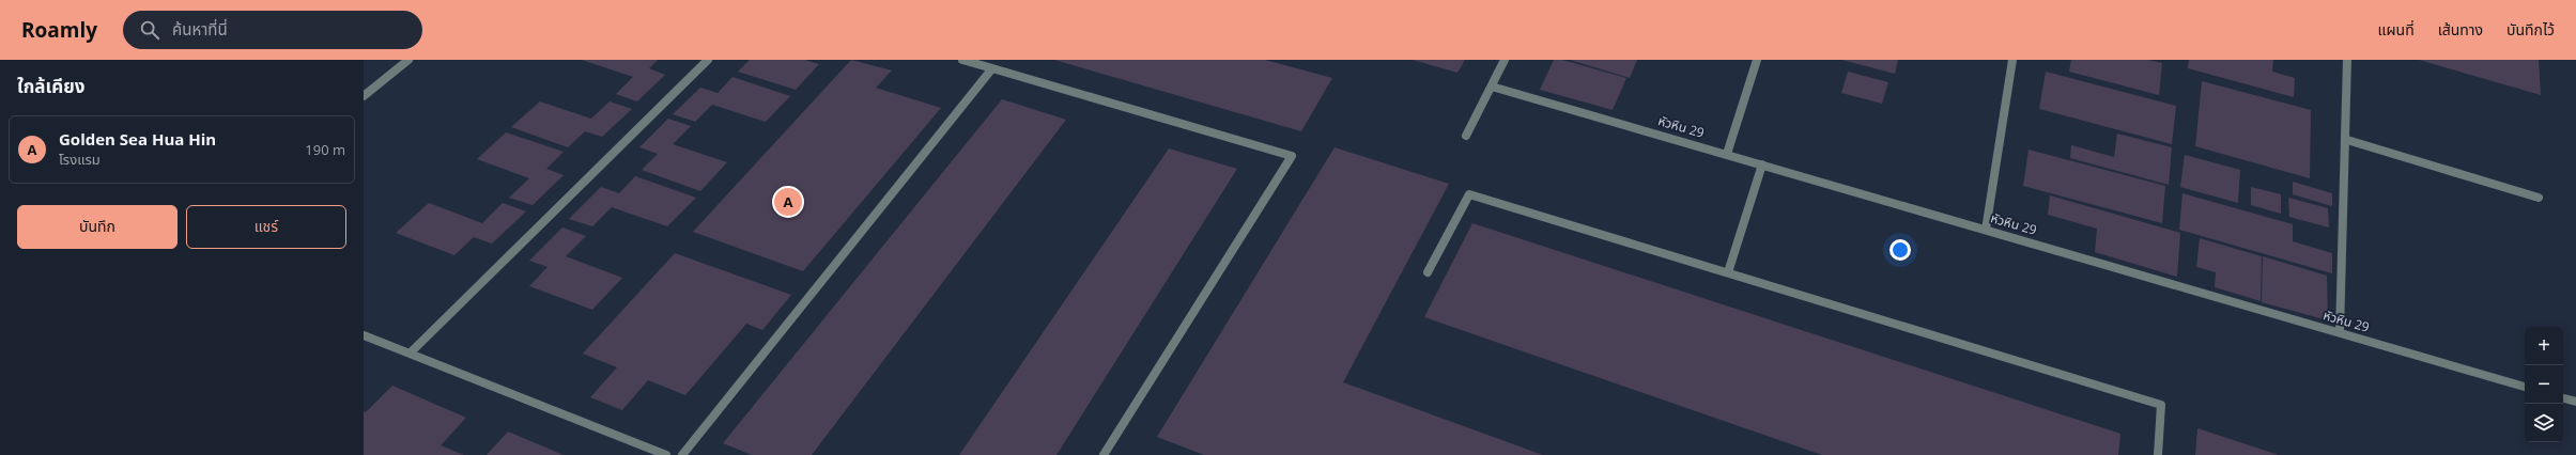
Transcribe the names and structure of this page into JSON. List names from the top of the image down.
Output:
{
  "streets": {
    "street": ["หัวหิน 29"]
  },
  "page": {
    "header": "Roamly",
    "search": "ค้นหาที่นี่",
    "nav": ["แผนที่", "เส้นทาง", "บันทึกไว้"],
    "heading": "ใกล้เคียง",
    "list": [
      {
        "mark": "A",
        "name": "Golden Sea Hua Hin",
        "note": "โรงแรม",
        "value": "190 m"
      }
    ],
    "pins": "A",
    "buttons": ["บันทึก", "แชร์"],
    "map_buttons": ["+", "−"]
  }
}
